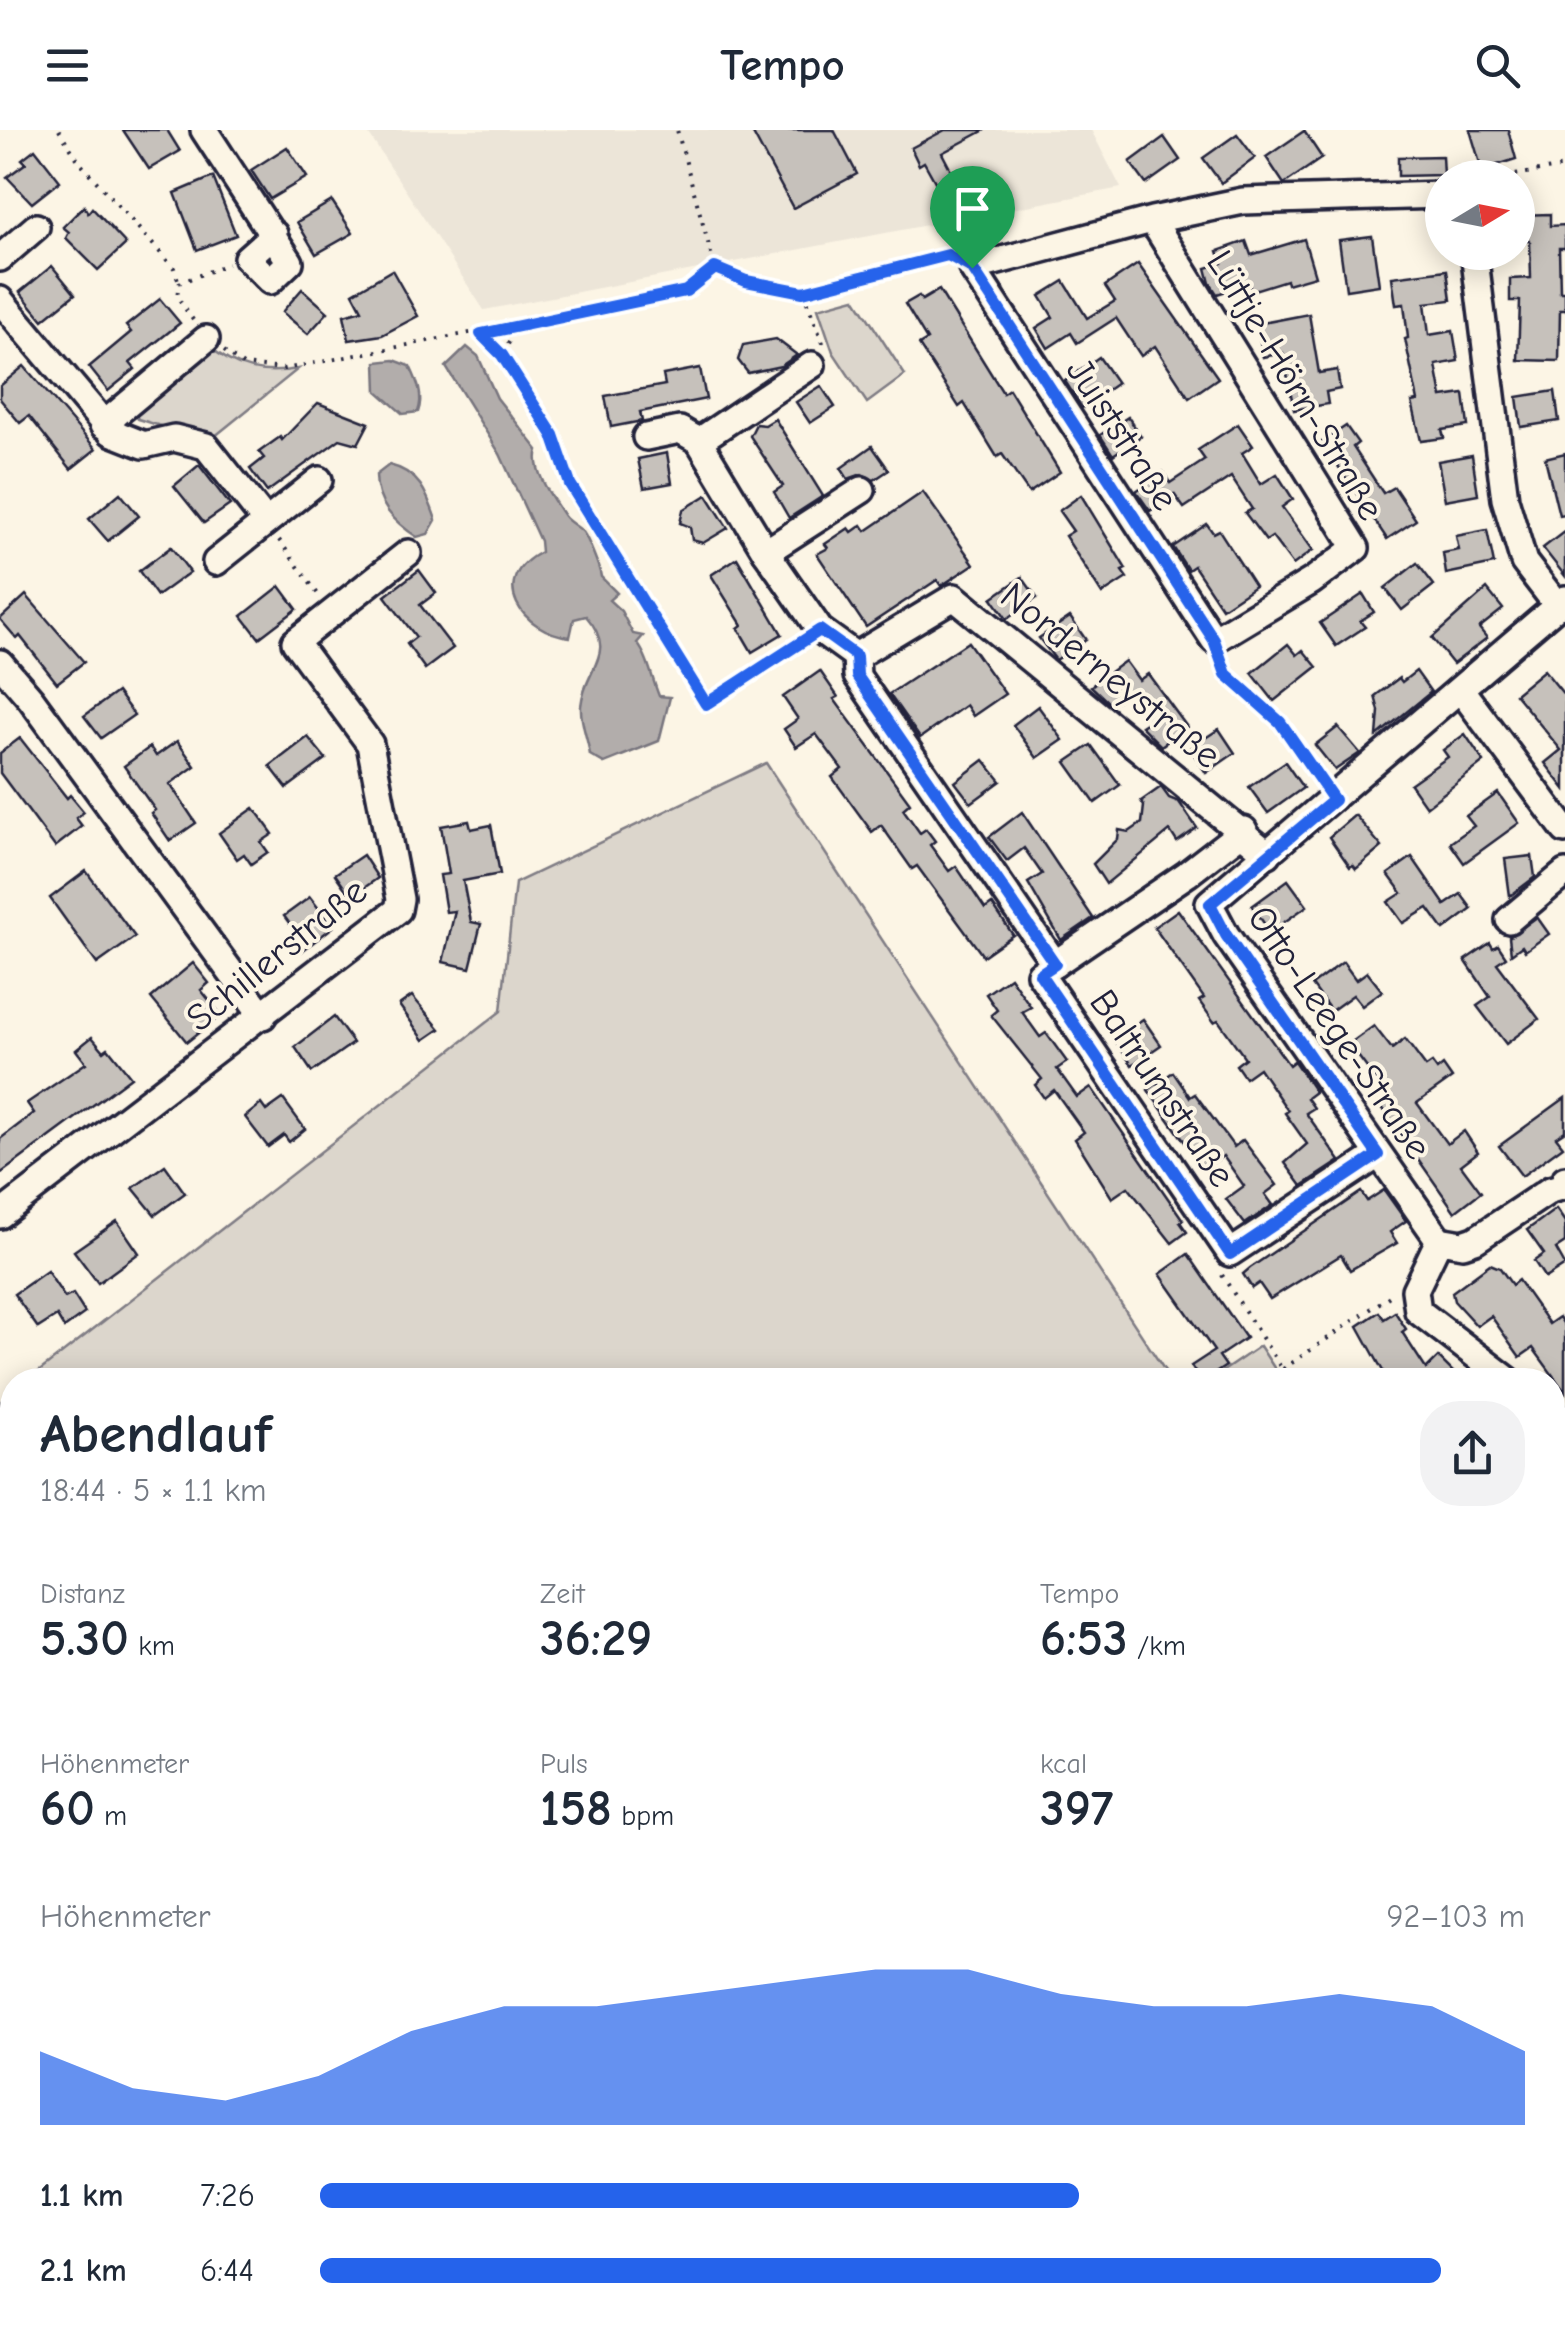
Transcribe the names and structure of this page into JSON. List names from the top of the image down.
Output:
{
  "streets": {
    "street": [
      "Lüttje-Hörn-Straße",
      "Juiststraße",
      "Norderneystraße",
      "Schillerstraße",
      "Otto-Leege-Straße",
      "Baltrumstraße"
    ]
  },
  "crossings": [
    ["Lüttje-Hörn-Straße", "Juiststraße"],
    ["Norderneystraße", "Otto-Leege-Straße"],
    ["Norderneystraße", "Baltrumstraße"]
  ],
  "north": "right",
  "page": {
    "header": "Tempo",
    "heading": ["Abendlauf", "18:44 · 5 × 1.1 km"],
    "stats": [
      ["Distanz", "5.30 km"],
      ["Zeit", "36:29"],
      ["Tempo", "6:53 /km"],
      ["Höhenmeter", "60 m"],
      ["Puls", "158 bpm"],
      ["kcal", "397"]
    ],
    "chart": ["Höhenmeter", "92–103 m"],
    "list": [
      {
        "name": "1.1 km",
        "note": "7:26"
      },
      {
        "name": "2.1 km",
        "note": "6:44"
      }
    ]
  }
}
